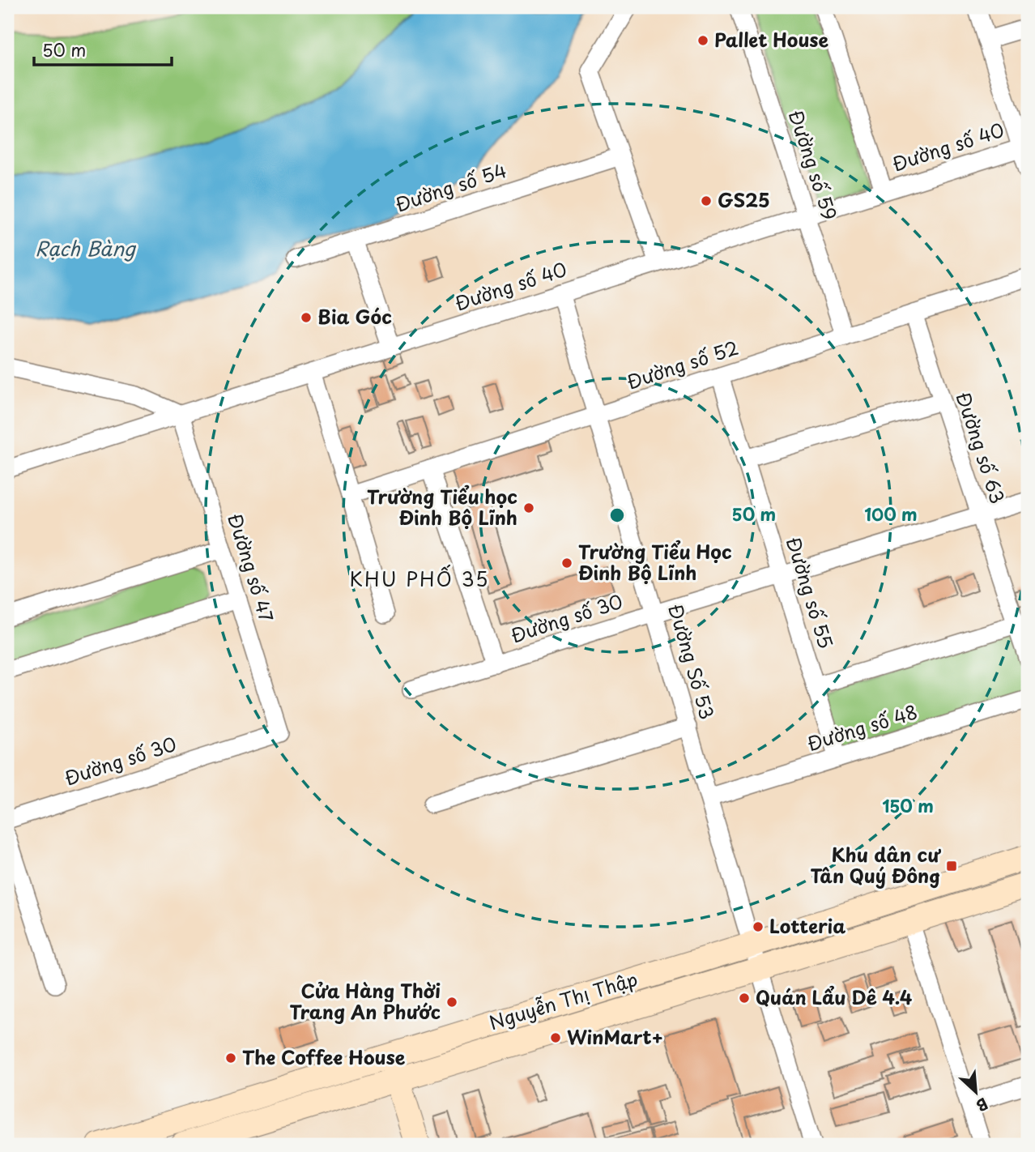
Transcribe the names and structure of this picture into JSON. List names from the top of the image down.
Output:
{
  "streets": {
    "main road": ["Nguyễn Thị Thập"],
    "street": [
      "Đường số 40",
      "Đường số 59",
      "Đường số 54",
      "Đường số 52",
      "Đường số 63",
      "Đường số 47",
      "Đường số 55",
      "Đường số 30",
      "Đường Số 53",
      "Đường số 48"
    ]
  },
  "crossings": [
    ["Đường số 40", "Đường số 59"],
    ["Đường số 40", "Đường số 47"],
    ["Đường số 40", "Đường Số 53"],
    ["Đường số 59", "Đường số 52"],
    ["Đường số 52", "Đường số 63"],
    ["Đường số 52", "Đường số 55"],
    ["Đường số 52", "Đường Số 53"],
    ["Đường số 63", "Đường số 30"],
    ["Đường số 47", "Đường số 30"],
    ["Đường số 55", "Đường số 30"],
    ["Đường số 55", "Đường số 48"],
    ["Đường số 30", "Đường Số 53"],
    ["Đường Số 53", "Đường số 48"],
    ["Đường Số 53", "Nguyễn Thị Thập"]
  ],
  "districts": ["KHU PHỐ 35"],
  "water": ["Rạch Bàng"],
  "places": {
    "other": [
      "Pallet House",
      "GS25",
      "Bia Góc",
      "Trường Tiểu học Đinh Bộ Lĩnh",
      "Trường Tiểu Học Đinh Bộ Lĩnh",
      "Lotteria",
      "Quán Lẩu Dê 4.4",
      "Cửa Hàng Thời Trang An Phước",
      "WinMart+",
      "The Coffee House"
    ],
    "transit": ["Khu dân cư Tân Quý Đông"]
  },
  "scale_bar": "50 m",
  "north": "bottom right",
  "rings": ["50 m", "100 m", "150 m"]
}
